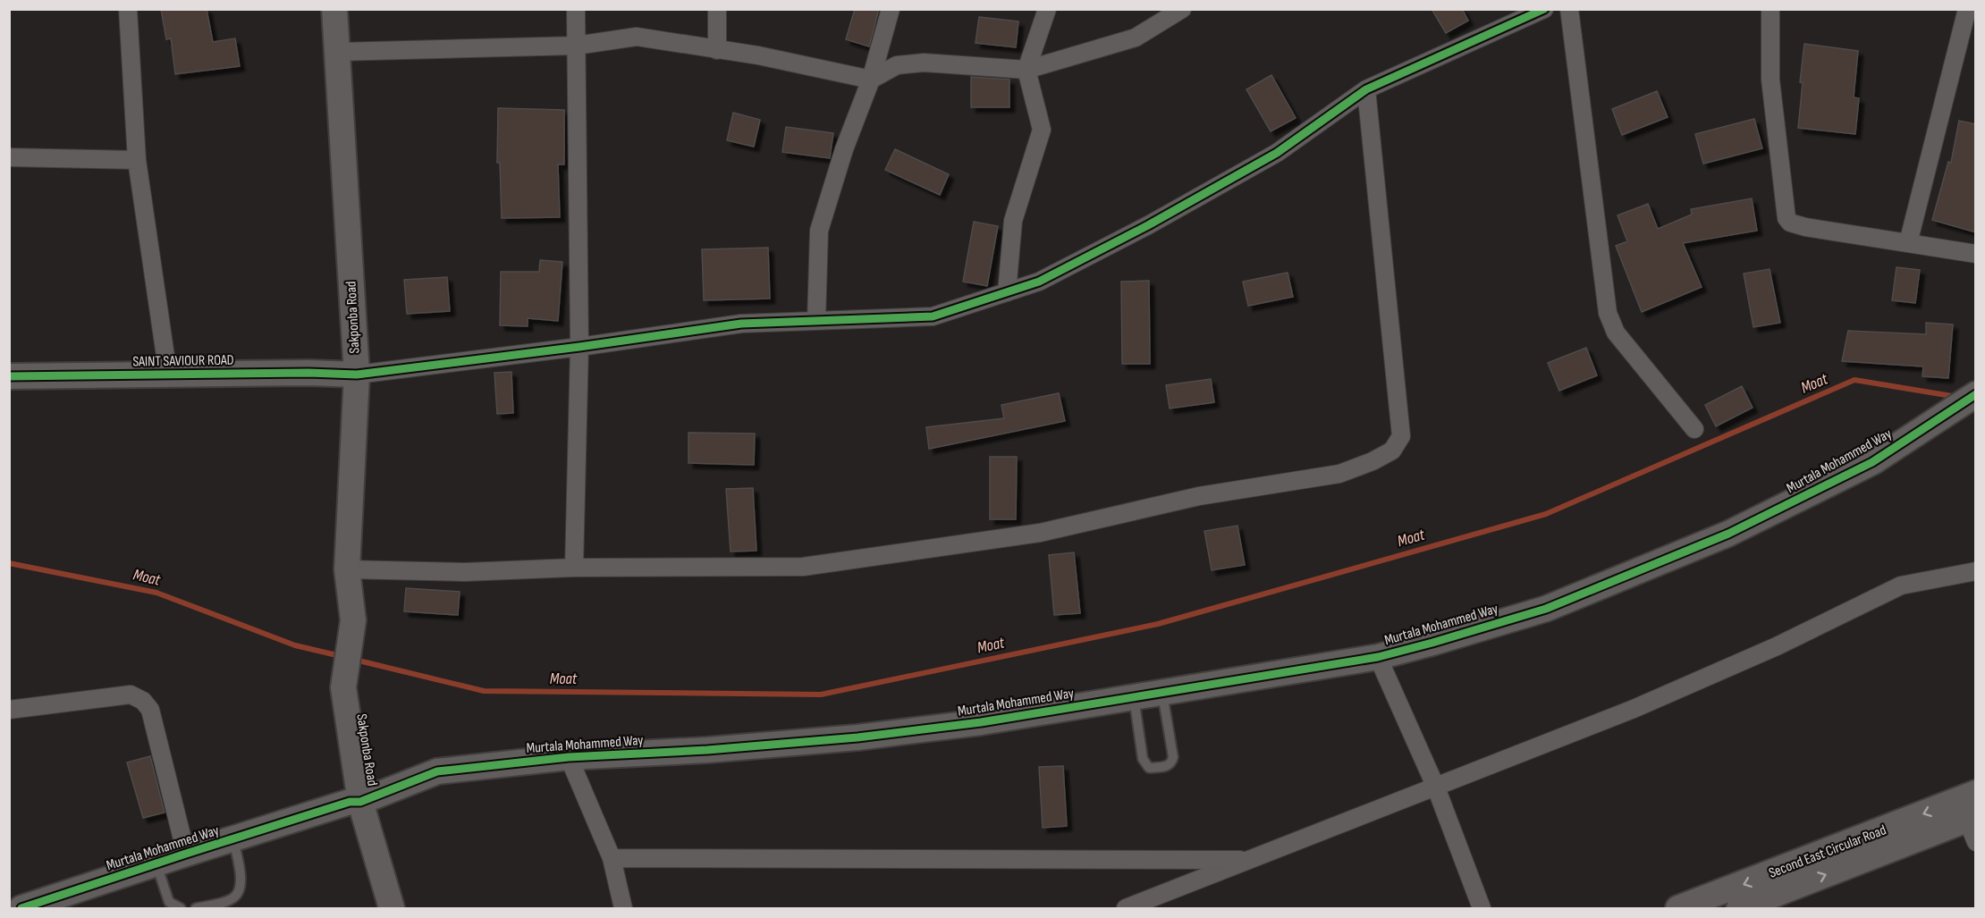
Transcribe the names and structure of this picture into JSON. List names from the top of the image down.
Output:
{
  "streets": {
    "street": [
      "Sakponba Road",
      "SAINT SAVIOUR ROAD",
      "Murtala Mohammed Way",
      "Second East Circular Road"
    ]
  },
  "crossings": [
    ["Sakponba Road", "SAINT SAVIOUR ROAD"],
    ["Sakponba Road", "Murtala Mohammed Way"]
  ],
  "water": ["Moat"]
}
